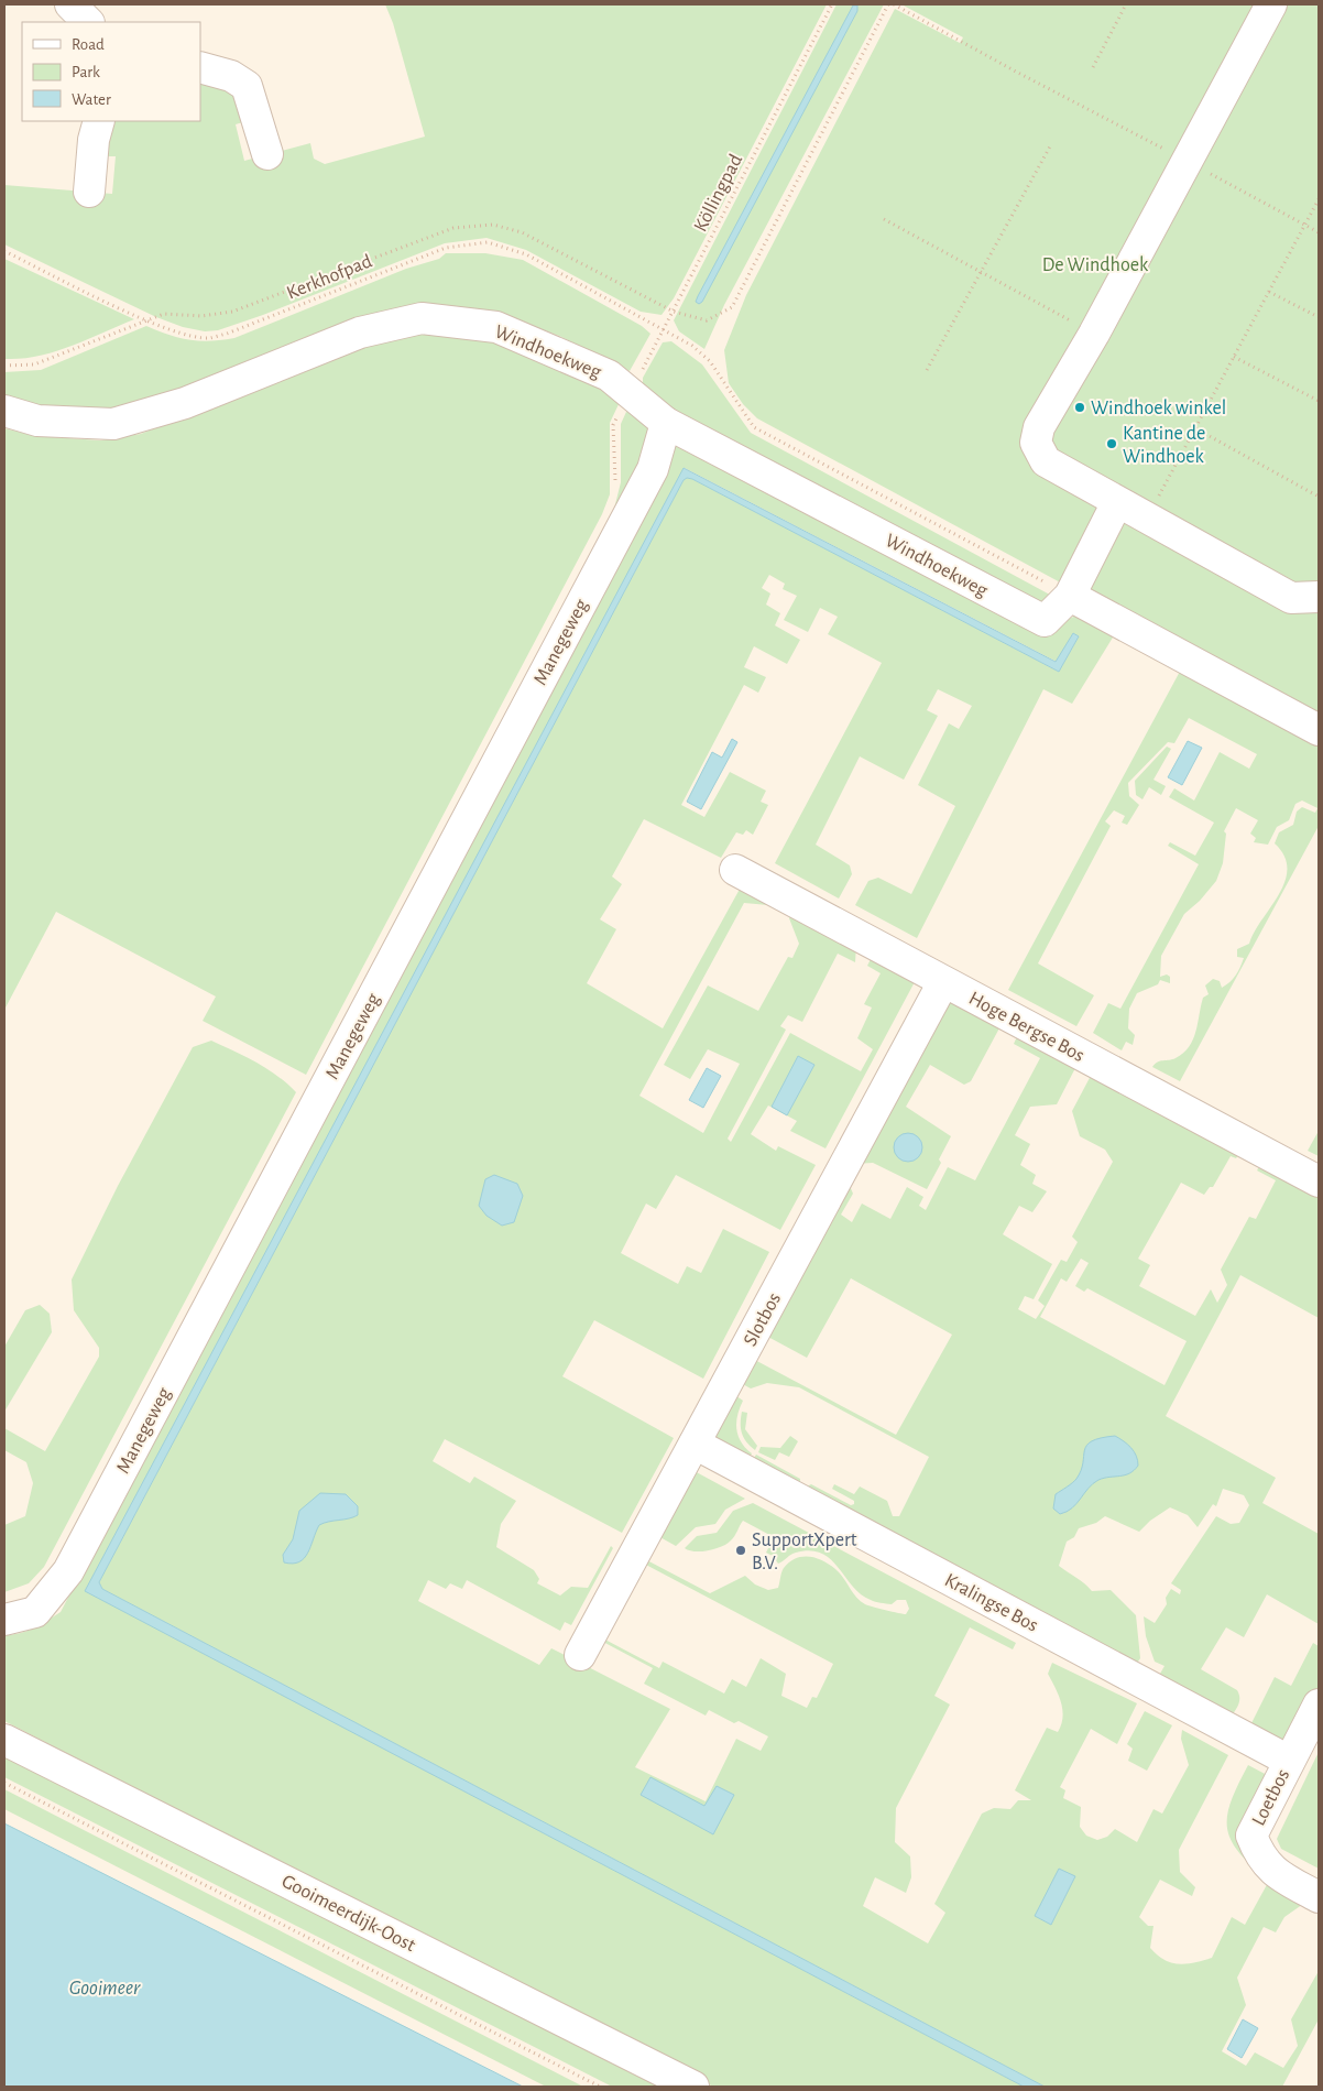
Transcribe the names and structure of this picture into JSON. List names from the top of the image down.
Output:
{
  "streets": {
    "street": [
      "Windhoekweg",
      "Manegeweg",
      "Hoge Bergse Bos",
      "Slotbos",
      "Kralingse Bos",
      "Loetbos",
      "Gooimeerdijk-Oost"
    ],
    "path": ["Köllingpad", "Kerkhofpad"]
  },
  "crossings": [
    ["Köllingpad", "Kerkhofpad"],
    ["Köllingpad", "Windhoekweg"],
    ["Kerkhofpad", "Windhoekweg"],
    ["Windhoekweg", "Manegeweg"],
    ["Hoge Bergse Bos", "Slotbos"],
    ["Slotbos", "Kralingse Bos"],
    ["Kralingse Bos", "Loetbos"]
  ],
  "water": ["Gooimeer"],
  "parks": ["De Windhoek"],
  "places": ["Windhoek winkel", "Kantine de Windhoek", "SupportXpert B.V."],
  "legend": ["Road", "Park", "Water"]
}
